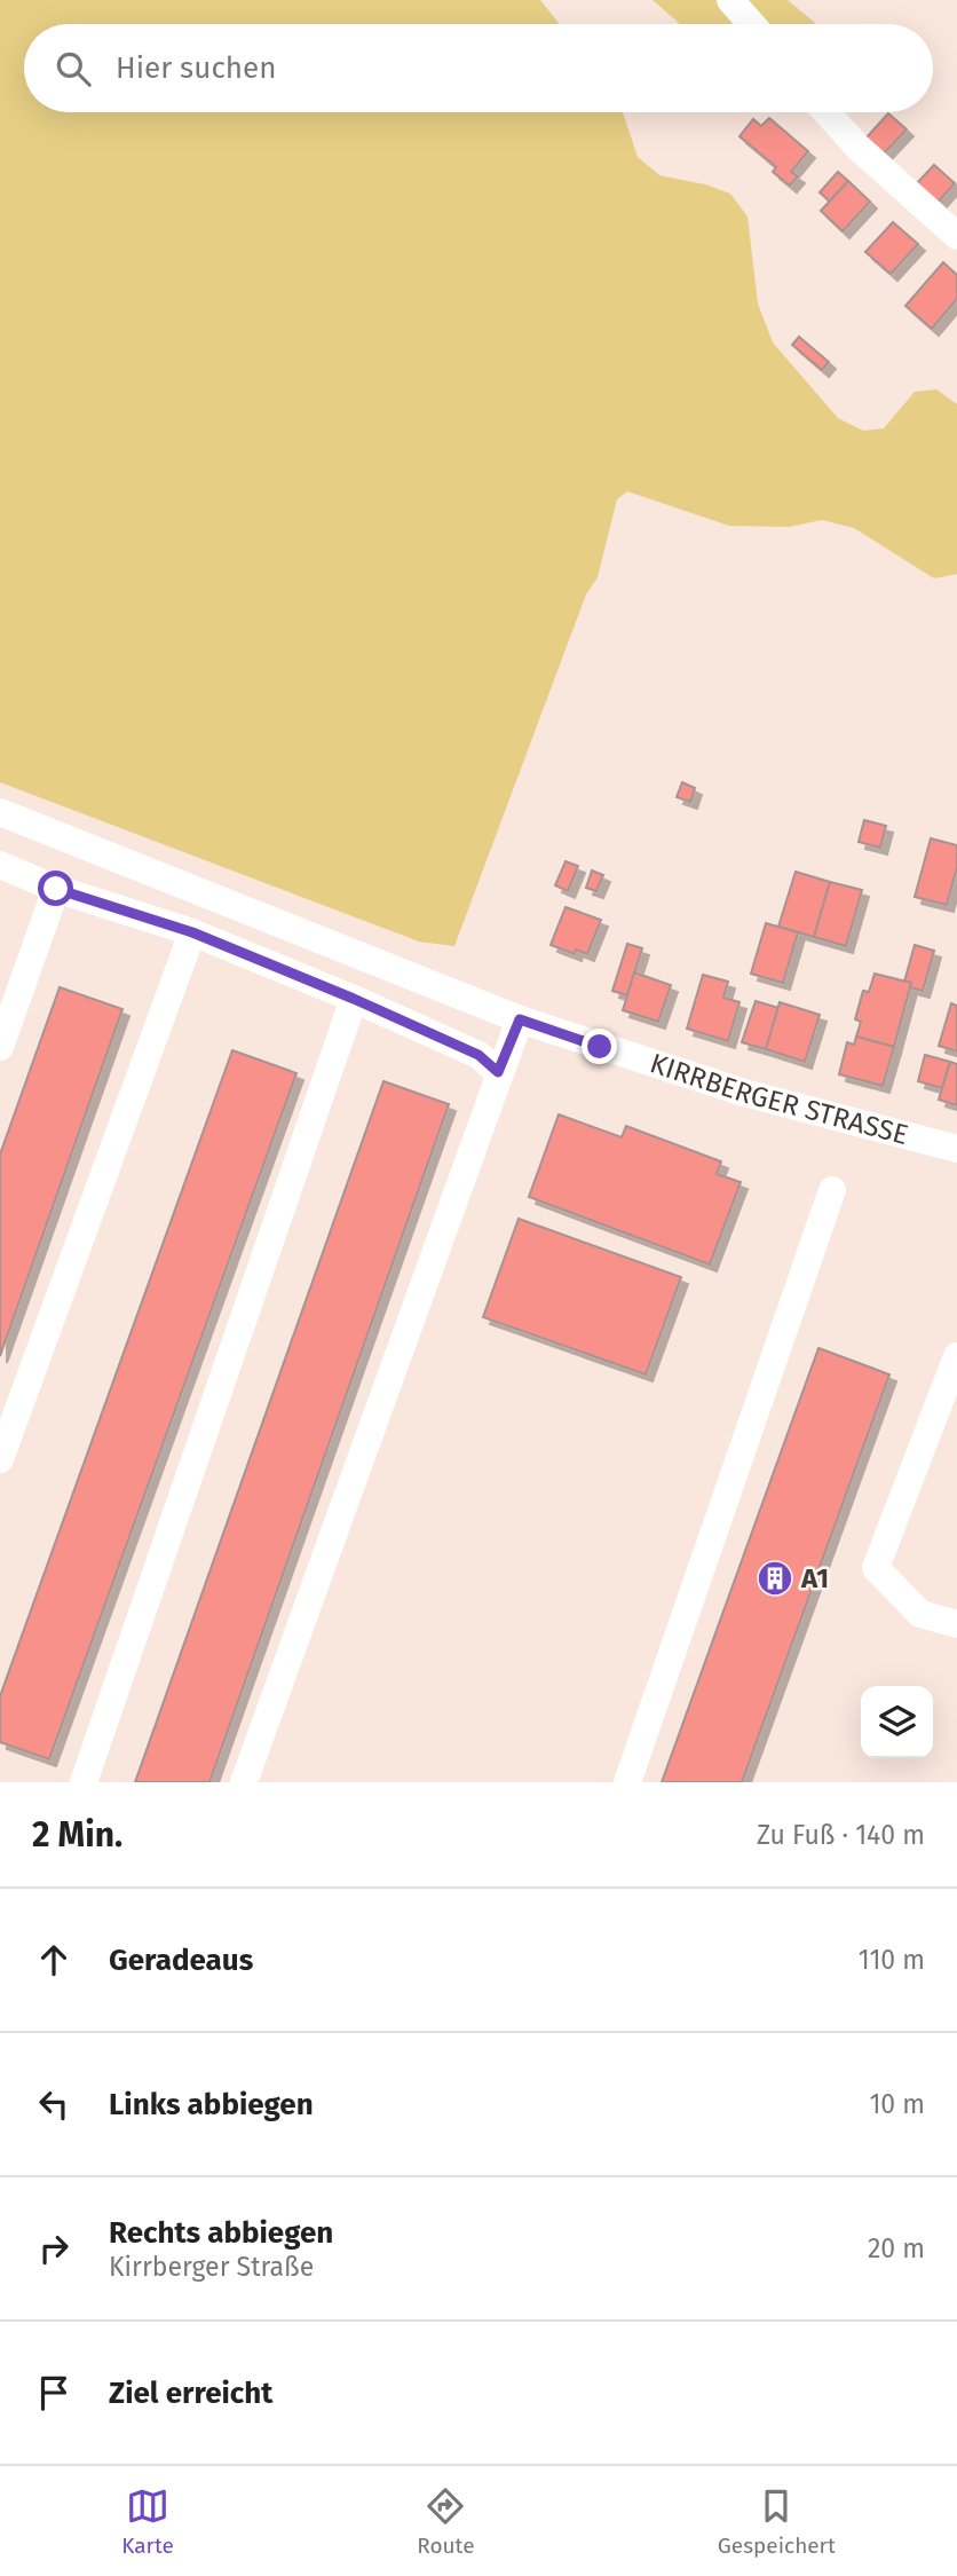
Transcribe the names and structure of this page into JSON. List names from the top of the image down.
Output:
{
  "streets": {
    "street": ["KIRRBERGER STRASSE"]
  },
  "places": {
    "building": ["A1"]
  },
  "page": {
    "search": "Hier suchen",
    "heading": ["2 Min.", "Zu Fuß · 140 m"],
    "list": [
      ["Geradeaus", "110 m"],
      ["Links abbiegen", "10 m"],
      ["Rechts abbiegen", "Kirrberger Straße", "20 m"],
      "Ziel erreicht"
    ],
    "nav": ["Karte", "Route", "Gespeichert"]
  }
}
